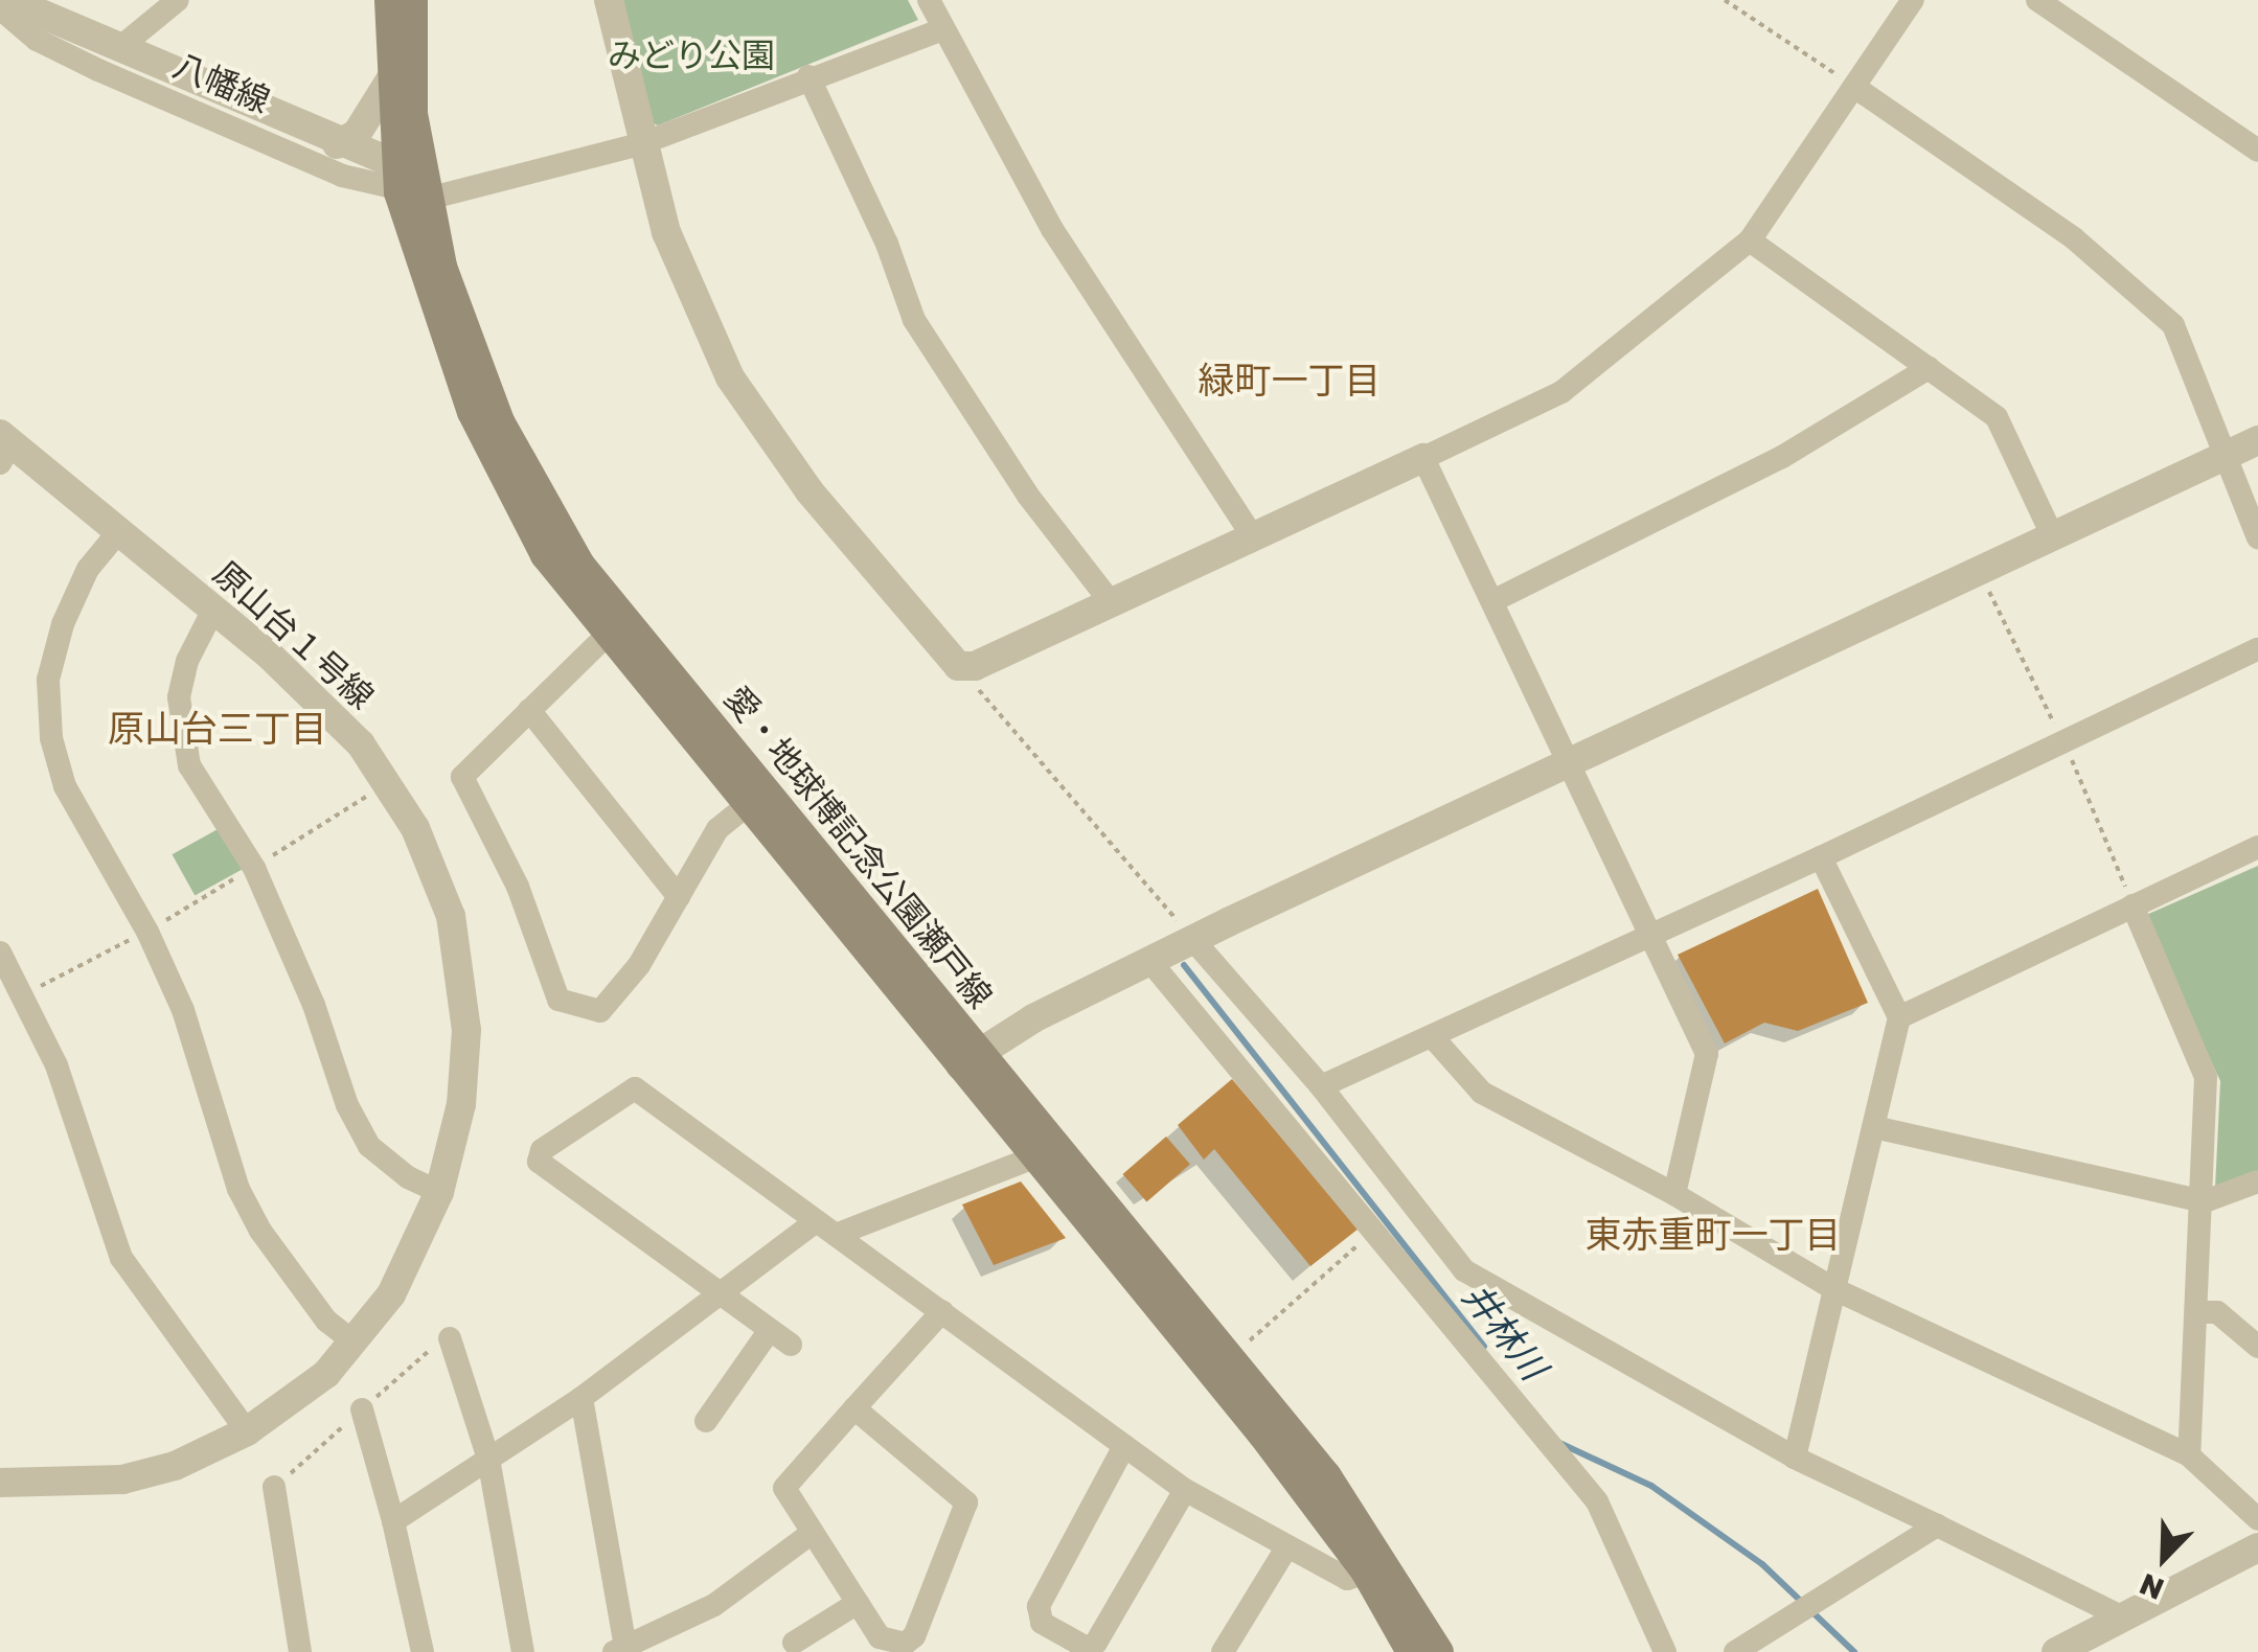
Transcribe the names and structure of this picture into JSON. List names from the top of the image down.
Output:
{
  "streets": {
    "main road": ["愛・地球博記念公園瀬戸線"],
    "street": ["八幡線", "原山台１号線"]
  },
  "crossings": [
    ["八幡線", "愛・地球博記念公園瀬戸線"]
  ],
  "districts": ["緑町一丁目", "原山台三丁目", "東赤重町一丁目"],
  "water": ["井林川"],
  "parks": ["みどり公園"],
  "north": "bottom left"
}
